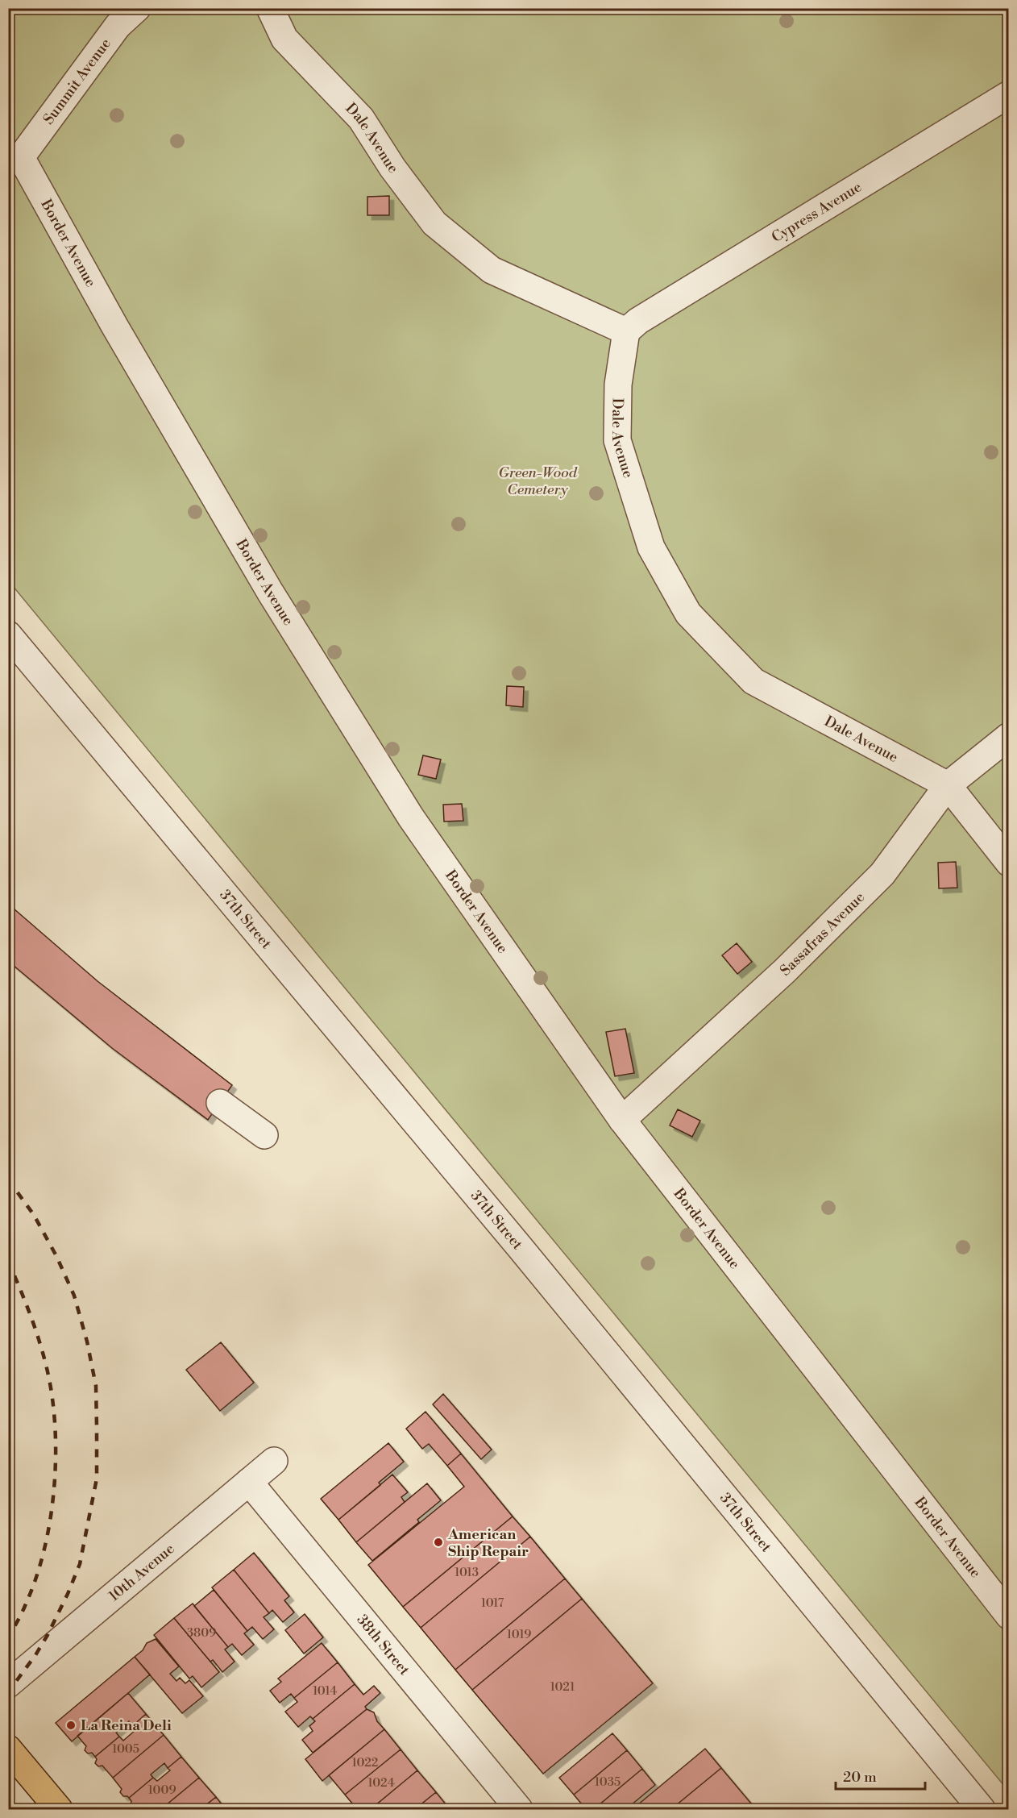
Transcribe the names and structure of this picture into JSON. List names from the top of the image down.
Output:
{
  "streets": {
    "street": [
      "Summit Avenue",
      "Dale Avenue",
      "Cypress Avenue",
      "Border Avenue",
      "37th Street",
      "Sassafras Avenue",
      "10th Avenue",
      "38th Street"
    ]
  },
  "crossings": [
    ["Summit Avenue", "Border Avenue"],
    ["Dale Avenue", "Cypress Avenue"],
    ["Dale Avenue", "Sassafras Avenue"],
    ["Border Avenue", "Sassafras Avenue"],
    ["10th Avenue", "38th Street"]
  ],
  "parks": ["Green-Wood Cemetery"],
  "places": ["American Ship Repair", "La Reina Deli"],
  "house_numbers": [
    "1013",
    "1017",
    "3809",
    "1019",
    "1021",
    "1014",
    "1005",
    "1022",
    "1035",
    "1024",
    "1009"
  ],
  "scale_bar": "20 m"
}
